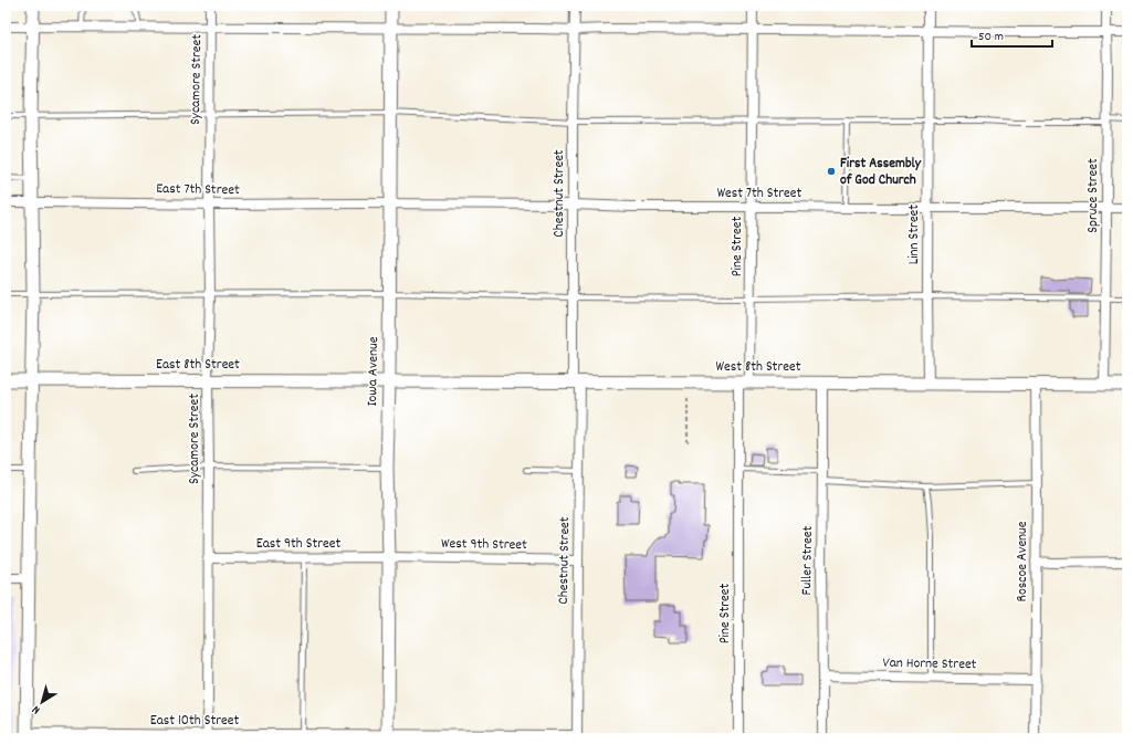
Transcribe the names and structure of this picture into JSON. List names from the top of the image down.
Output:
{
  "streets": {
    "main road": ["East 8th Street", "West 8th Street", "Iowa Avenue"],
    "street": [
      "Sycamore Street",
      "East 7th Street",
      "Chestnut Street",
      "West 7th Street",
      "Spruce Street",
      "Linn Street",
      "Pine Street",
      "East 9th Street",
      "West 9th Street",
      "Fuller Street",
      "Roscoe Avenue",
      "Van Horne Street",
      "East 10th Street"
    ]
  },
  "crossings": [
    ["Sycamore Street", "East 7th Street"],
    ["Sycamore Street", "East 8th Street"],
    ["Sycamore Street", "East 9th Street"],
    ["Sycamore Street", "East 10th Street"],
    ["East 7th Street", "West 7th Street"],
    ["East 7th Street", "Iowa Avenue"],
    ["Chestnut Street", "West 7th Street"],
    ["Chestnut Street", "West 8th Street"],
    ["Chestnut Street", "West 9th Street"],
    ["Chestnut Street", "East 10th Street"],
    ["West 7th Street", "Spruce Street"],
    ["West 7th Street", "Linn Street"],
    ["West 7th Street", "Pine Street"],
    ["West 7th Street", "Iowa Avenue"],
    ["Spruce Street", "West 8th Street"],
    ["Linn Street", "West 8th Street"],
    ["Pine Street", "West 8th Street"],
    ["East 8th Street", "West 8th Street"],
    ["East 8th Street", "Iowa Avenue"],
    ["West 8th Street", "Iowa Avenue"],
    ["West 8th Street", "Fuller Street"],
    ["West 8th Street", "Roscoe Avenue"],
    ["Iowa Avenue", "East 9th Street"],
    ["Iowa Avenue", "West 9th Street"],
    ["Iowa Avenue", "East 10th Street"],
    ["East 9th Street", "West 9th Street"],
    ["Fuller Street", "Van Horne Street"],
    ["Roscoe Avenue", "Van Horne Street"]
  ],
  "places": ["First Assembly of God Church"],
  "scale_bar": "50 m",
  "north": "bottom left"
}
